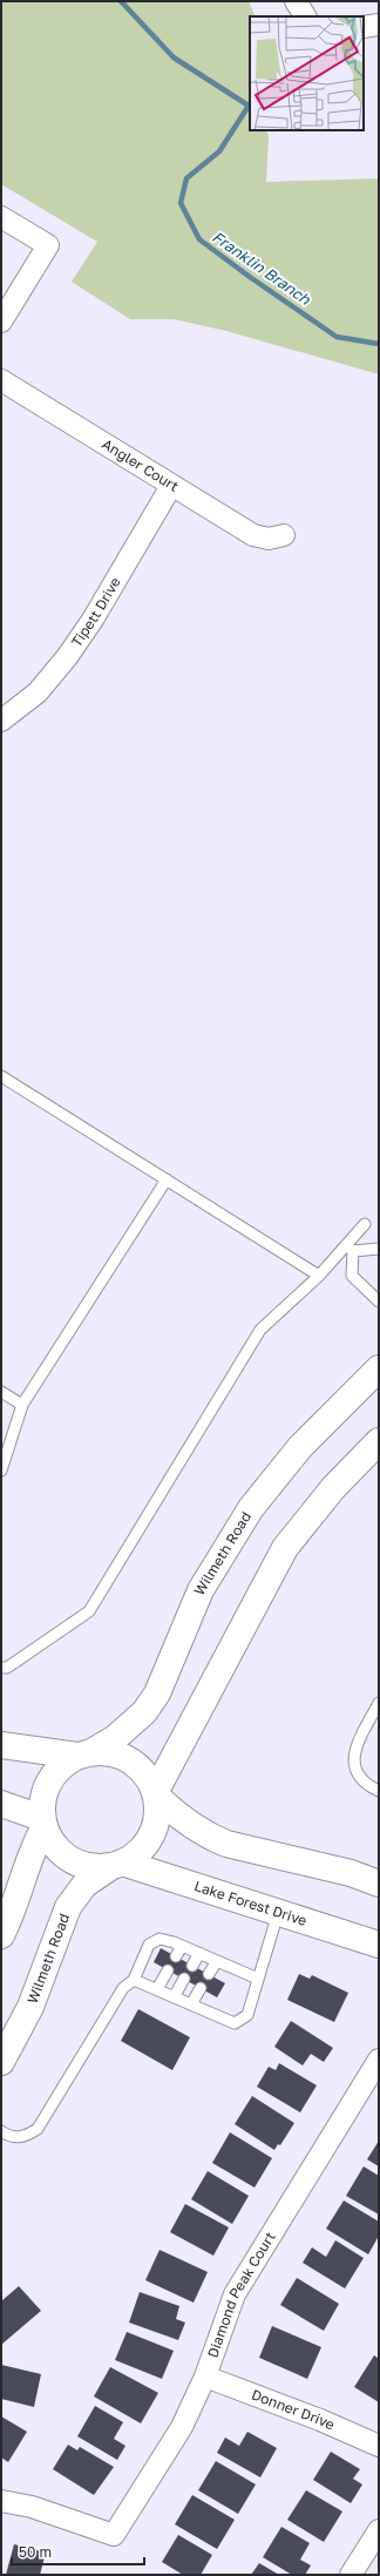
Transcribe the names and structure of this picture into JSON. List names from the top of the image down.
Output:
{
  "streets": {
    "street": [
      "Angler Court",
      "Tipett Drive",
      "Wilmeth Road",
      "Lake Forest Drive",
      "Diamond Peak Court",
      "Donner Drive"
    ]
  },
  "crossings": [
    ["Angler Court", "Tipett Drive"],
    ["Wilmeth Road", "Lake Forest Drive"],
    ["Diamond Peak Court", "Donner Drive"]
  ],
  "water": ["Franklin Branch"],
  "scale_bar": "50 m"
}
